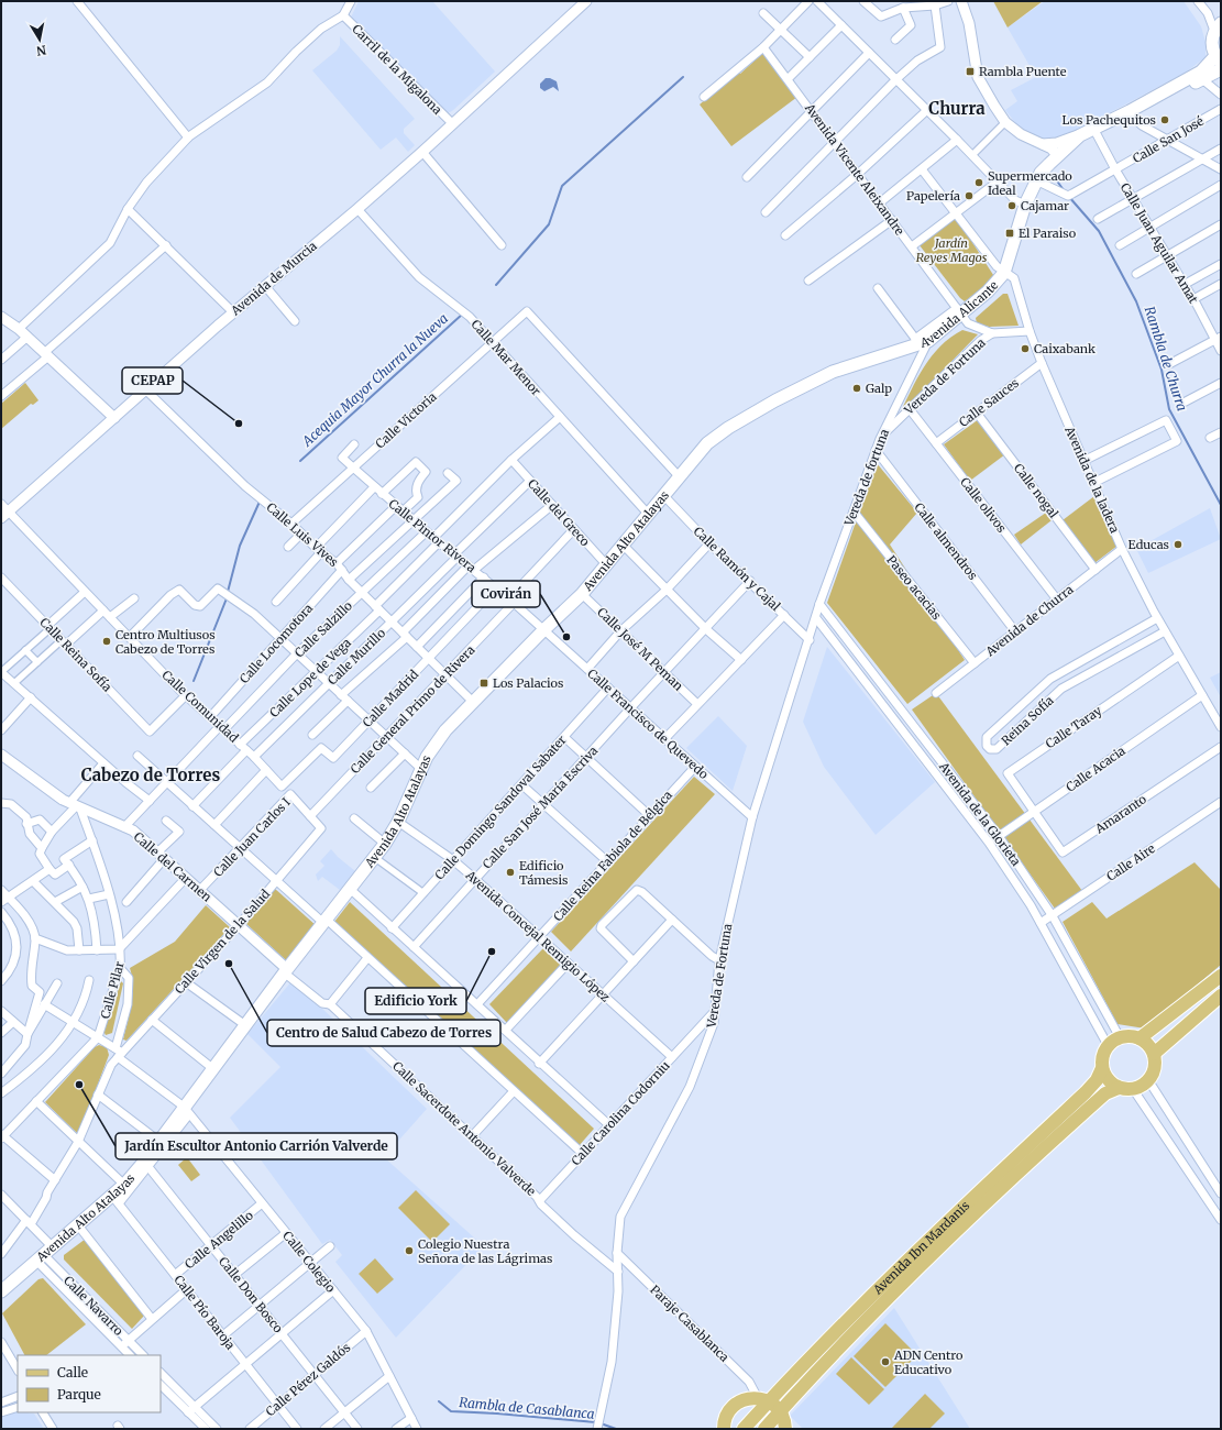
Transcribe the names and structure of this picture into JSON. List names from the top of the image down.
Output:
{
  "streets": {
    "main road": ["Avenida Alicante", "Avenida Alto Atalayas", "Avenida Ibn Mardanis"],
    "street": [
      "Carril de la Migalona",
      "Calle San José",
      "Avenida Vicente Aleixandre",
      "Calle Juan Aguilar Amat",
      "Avenida de Murcia",
      "Calle Mar Menor",
      "Vereda de Fortuna",
      "Calle Sauces",
      "Calle Victoria",
      "Vereda de fortuna",
      "Avenida de la ladera",
      "Calle nogal",
      "Calle olivos",
      "Calle del Greco",
      "Calle Luis Vives",
      "Calle Pintor Rivera",
      "Calle almendros",
      "Calle Ramón y Cajal",
      "Paseo acacias",
      "Avenida de Churra",
      "Calle Salzillo",
      "Calle Locomotora",
      "Calle José M Peman",
      "Calle Reina Sofía",
      "Calle Murillo",
      "Calle Lope de Vega",
      "Calle Madrid",
      "Calle Comunidad",
      "Calle General Primo de Rivera",
      "Reina Sofía",
      "Calle Francisco de Quevedo",
      "Calle Taray",
      "Calle Acacia",
      "Calle Domingo Sandoval Sabater",
      "Calle San José María Escriva",
      "Avenida de la Glorieta",
      "Amaranto",
      "Calle Juan Carlos I",
      "Calle Reina Fabiola de Bélgica",
      "Calle Aire",
      "Calle del Carmen",
      "Avenida Concejal Remigio López",
      "Calle Virgen de la Salud",
      "Calle Pilar",
      "Calle Carolina Codorniu",
      "Calle Sacerdote Antonio Valverde",
      "Calle Angelillo",
      "Calle Colegio",
      "Calle Don Bosco",
      "Calle Navarro",
      "Calle Pío Baroja",
      "Paraje Casablanca",
      "Calle Pérez Galdós"
    ]
  },
  "crossings": [
    ["Carril de la Migalona", "Avenida de Murcia"],
    ["Calle San José", "Calle Juan Aguilar Amat"],
    ["Calle San José", "Avenida Alicante"],
    ["Avenida Vicente Aleixandre", "Avenida Alicante"],
    ["Avenida Vicente Aleixandre", "Vereda de Fortuna"],
    ["Avenida de Murcia", "Calle Mar Menor"],
    ["Avenida de Murcia", "Calle Luis Vives"],
    ["Avenida de Murcia", "Calle Comunidad"],
    ["Avenida Alicante", "Vereda de fortuna"],
    ["Avenida Alicante", "Avenida de la ladera"],
    ["Avenida Alicante", "Avenida Alto Atalayas"],
    ["Calle Mar Menor", "Calle Victoria"],
    ["Calle Mar Menor", "Avenida Alto Atalayas"],
    ["Calle Mar Menor", "Calle Lope de Vega"],
    ["Vereda de Fortuna", "Vereda de fortuna"],
    ["Vereda de Fortuna", "Calle olivos"],
    ["Vereda de Fortuna", "Calle Ramón y Cajal"],
    ["Vereda de Fortuna", "Calle Francisco de Quevedo"],
    ["Vereda de Fortuna", "Avenida de la Glorieta"],
    ["Vereda de Fortuna", "Calle Carolina Codorniu"],
    ["Vereda de Fortuna", "Calle Sacerdote Antonio Valverde"],
    ["Vereda de Fortuna", "Paraje Casablanca"],
    ["Calle Sauces", "Avenida de la ladera"],
    ["Calle Sauces", "Calle nogal"],
    ["Calle Sauces", "Calle olivos"],
    ["Calle Victoria", "Calle Luis Vives"],
    ["Calle Victoria", "Calle Pintor Rivera"],
    ["Calle Victoria", "Avenida Alto Atalayas"],
    ["Vereda de fortuna", "Calle almendros"],
    ["Vereda de fortuna", "Paseo acacias"],
    ["Vereda de fortuna", "Avenida de la Glorieta"],
    ["Avenida de la ladera", "Avenida de Churra"],
    ["Avenida de la ladera", "Reina Sofía"],
    ["Avenida de la ladera", "Calle Taray"],
    ["Avenida de la ladera", "Calle Acacia"],
    ["Calle nogal", "Avenida de Churra"],
    ["Calle olivos", "Avenida de Churra"],
    ["Calle del Greco", "Avenida Alto Atalayas"],
    ["Calle del Greco", "Calle Murillo"],
    ["Calle del Greco", "Calle Lope de Vega"],
    ["Calle del Greco", "Calle General Primo de Rivera"],
    ["Calle Luis Vives", "Avenida Alto Atalayas"],
    ["Calle Luis Vives", "Calle Salzillo"],
    ["Calle Luis Vives", "Calle Locomotora"],
    ["Calle Luis Vives", "Calle Murillo"],
    ["Calle Luis Vives", "Calle Lope de Vega"],
    ["Calle Luis Vives", "Calle Madrid"],
    ["Calle Luis Vives", "Calle General Primo de Rivera"],
    ["Calle Pintor Rivera", "Avenida Alto Atalayas"],
    ["Calle Pintor Rivera", "Calle Salzillo"],
    ["Calle Pintor Rivera", "Calle Murillo"],
    ["Calle Pintor Rivera", "Calle Lope de Vega"],
    ["Calle Pintor Rivera", "Calle Madrid"],
    ["Calle Pintor Rivera", "Calle General Primo de Rivera"],
    ["Calle Pintor Rivera", "Calle Francisco de Quevedo"],
    ["Avenida Alto Atalayas", "Calle Ramón y Cajal"],
    ["Avenida Alto Atalayas", "Calle José M Peman"],
    ["Avenida Alto Atalayas", "Calle Francisco de Quevedo"],
    ["Avenida Alto Atalayas", "Calle del Carmen"],
    ["Avenida Alto Atalayas", "Avenida Concejal Remigio López"],
    ["Avenida Alto Atalayas", "Calle Sacerdote Antonio Valverde"],
    ["Avenida Alto Atalayas", "Calle Colegio"],
    ["Avenida Alto Atalayas", "Calle Don Bosco"],
    ["Avenida Alto Atalayas", "Calle Navarro"],
    ["Avenida Alto Atalayas", "Calle Pío Baroja"],
    ["Calle almendros", "Avenida de Churra"],
    ["Calle Ramón y Cajal", "Calle San José María Escriva"],
    ["Paseo acacias", "Avenida de Churra"],
    ["Calle Salzillo", "Calle Comunidad"],
    ["Calle Salzillo", "Calle del Carmen"],
    ["Calle Locomotora", "Calle Comunidad"],
    ["Calle José M Peman", "Calle San José María Escriva"],
    ["Calle Reina Sofía", "Calle Comunidad"],
    ["Calle Murillo", "Calle Comunidad"],
    ["Calle Lope de Vega", "Calle Comunidad"],
    ["Calle Madrid", "Calle Comunidad"],
    ["Calle General Primo de Rivera", "Calle Juan Carlos I"],
    ["Calle Francisco de Quevedo", "Calle Domingo Sandoval Sabater"],
    ["Calle Francisco de Quevedo", "Calle San José María Escriva"],
    ["Calle Francisco de Quevedo", "Calle Reina Fabiola de Bélgica"],
    ["Calle Taray", "Calle Acacia"],
    ["Calle Taray", "Amaranto"],
    ["Calle Acacia", "Avenida de la Glorieta"],
    ["Calle Acacia", "Amaranto"],
    ["Calle Domingo Sandoval Sabater", "Avenida Concejal Remigio López"],
    ["Calle San José María Escriva", "Avenida Concejal Remigio López"],
    ["Avenida de la Glorieta", "Calle Aire"],
    ["Avenida de la Glorieta", "Avenida Ibn Mardanis"],
    ["Calle Juan Carlos I", "Calle del Carmen"],
    ["Calle Juan Carlos I", "Calle Virgen de la Salud"],
    ["Calle Reina Fabiola de Bélgica", "Avenida Concejal Remigio López"],
    ["Calle del Carmen", "Calle Virgen de la Salud"],
    ["Calle del Carmen", "Calle Pilar"],
    ["Calle del Carmen", "Calle Sacerdote Antonio Valverde"],
    ["Avenida Concejal Remigio López", "Calle Carolina Codorniu"],
    ["Calle Virgen de la Salud", "Calle Colegio"],
    ["Calle Pilar", "Calle Colegio"],
    ["Calle Carolina Codorniu", "Calle Sacerdote Antonio Valverde"],
    ["Calle Angelillo", "Calle Colegio"],
    ["Calle Angelillo", "Calle Don Bosco"],
    ["Calle Angelillo", "Calle Pío Baroja"],
    ["Avenida Ibn Mardanis", "Paraje Casablanca"],
    ["Calle Colegio", "Calle Pérez Galdós"],
    ["Calle Don Bosco", "Calle Pérez Galdós"],
    ["Calle Pío Baroja", "Calle Pérez Galdós"]
  ],
  "districts": ["Churra", "Cabezo de Torres"],
  "water": ["Rambla de Churra", "Acequia Mayor Churra la Nueva", "Rambla de Casablanca"],
  "parks": ["Jardín Reyes Magos"],
  "places": {
    "transit": ["Rambla Puente", "El Paraiso", "Los Palacios"],
    "other": [
      "Los Pachequitos",
      "Supermercado Ideal",
      "Papelería",
      "Cajamar",
      "Caixabank",
      "Galp",
      "CEPAP",
      "Educas",
      "Covirán",
      "Centro Multiusos Cabezo de Torres",
      "Edificio Támesis",
      "Edificio York",
      "Centro de Salud Cabezo de Torres",
      "Jardín Escultor Antonio Carrión Valverde",
      "Colegio Nuestra Señora de las Lágrimas",
      "ADN Centro Educativo"
    ]
  },
  "legend": ["Calle", "Parque"],
  "north": "bottom"
}
